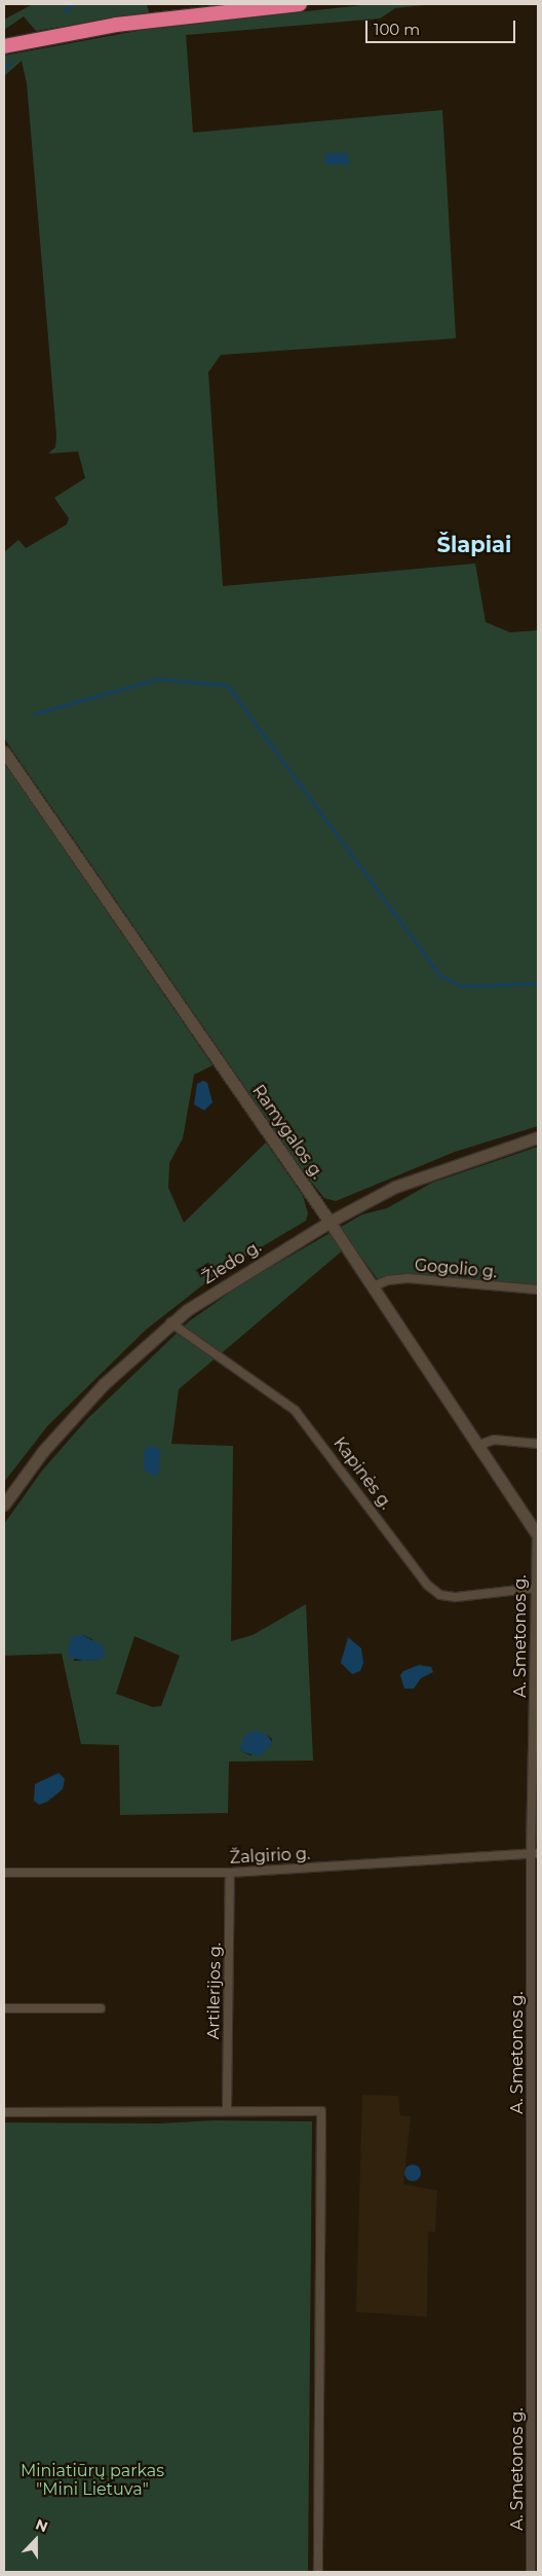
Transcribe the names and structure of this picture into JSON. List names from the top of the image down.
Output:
{
  "streets": {
    "main road": ["Ramygalos g.", "Žiedo g."],
    "street": [
      "Gogolio g.",
      "Kapinės g.",
      "A. Smetonos g.",
      "Žalgirio g.",
      "Artilerijos g."
    ]
  },
  "crossings": [
    ["Ramygalos g.", "Žiedo g."],
    ["Ramygalos g.", "Gogolio g."],
    ["Ramygalos g.", "A. Smetonos g."],
    ["Žiedo g.", "Kapinės g."],
    ["Kapinės g.", "A. Smetonos g."],
    ["A. Smetonos g.", "Žalgirio g."],
    ["Žalgirio g.", "Artilerijos g."]
  ],
  "districts": ["Šlapiai"],
  "parks": ["Miniatiūrų parkas \"Mini Lietuva\""],
  "scale_bar": "100 m",
  "north": "top"
}
